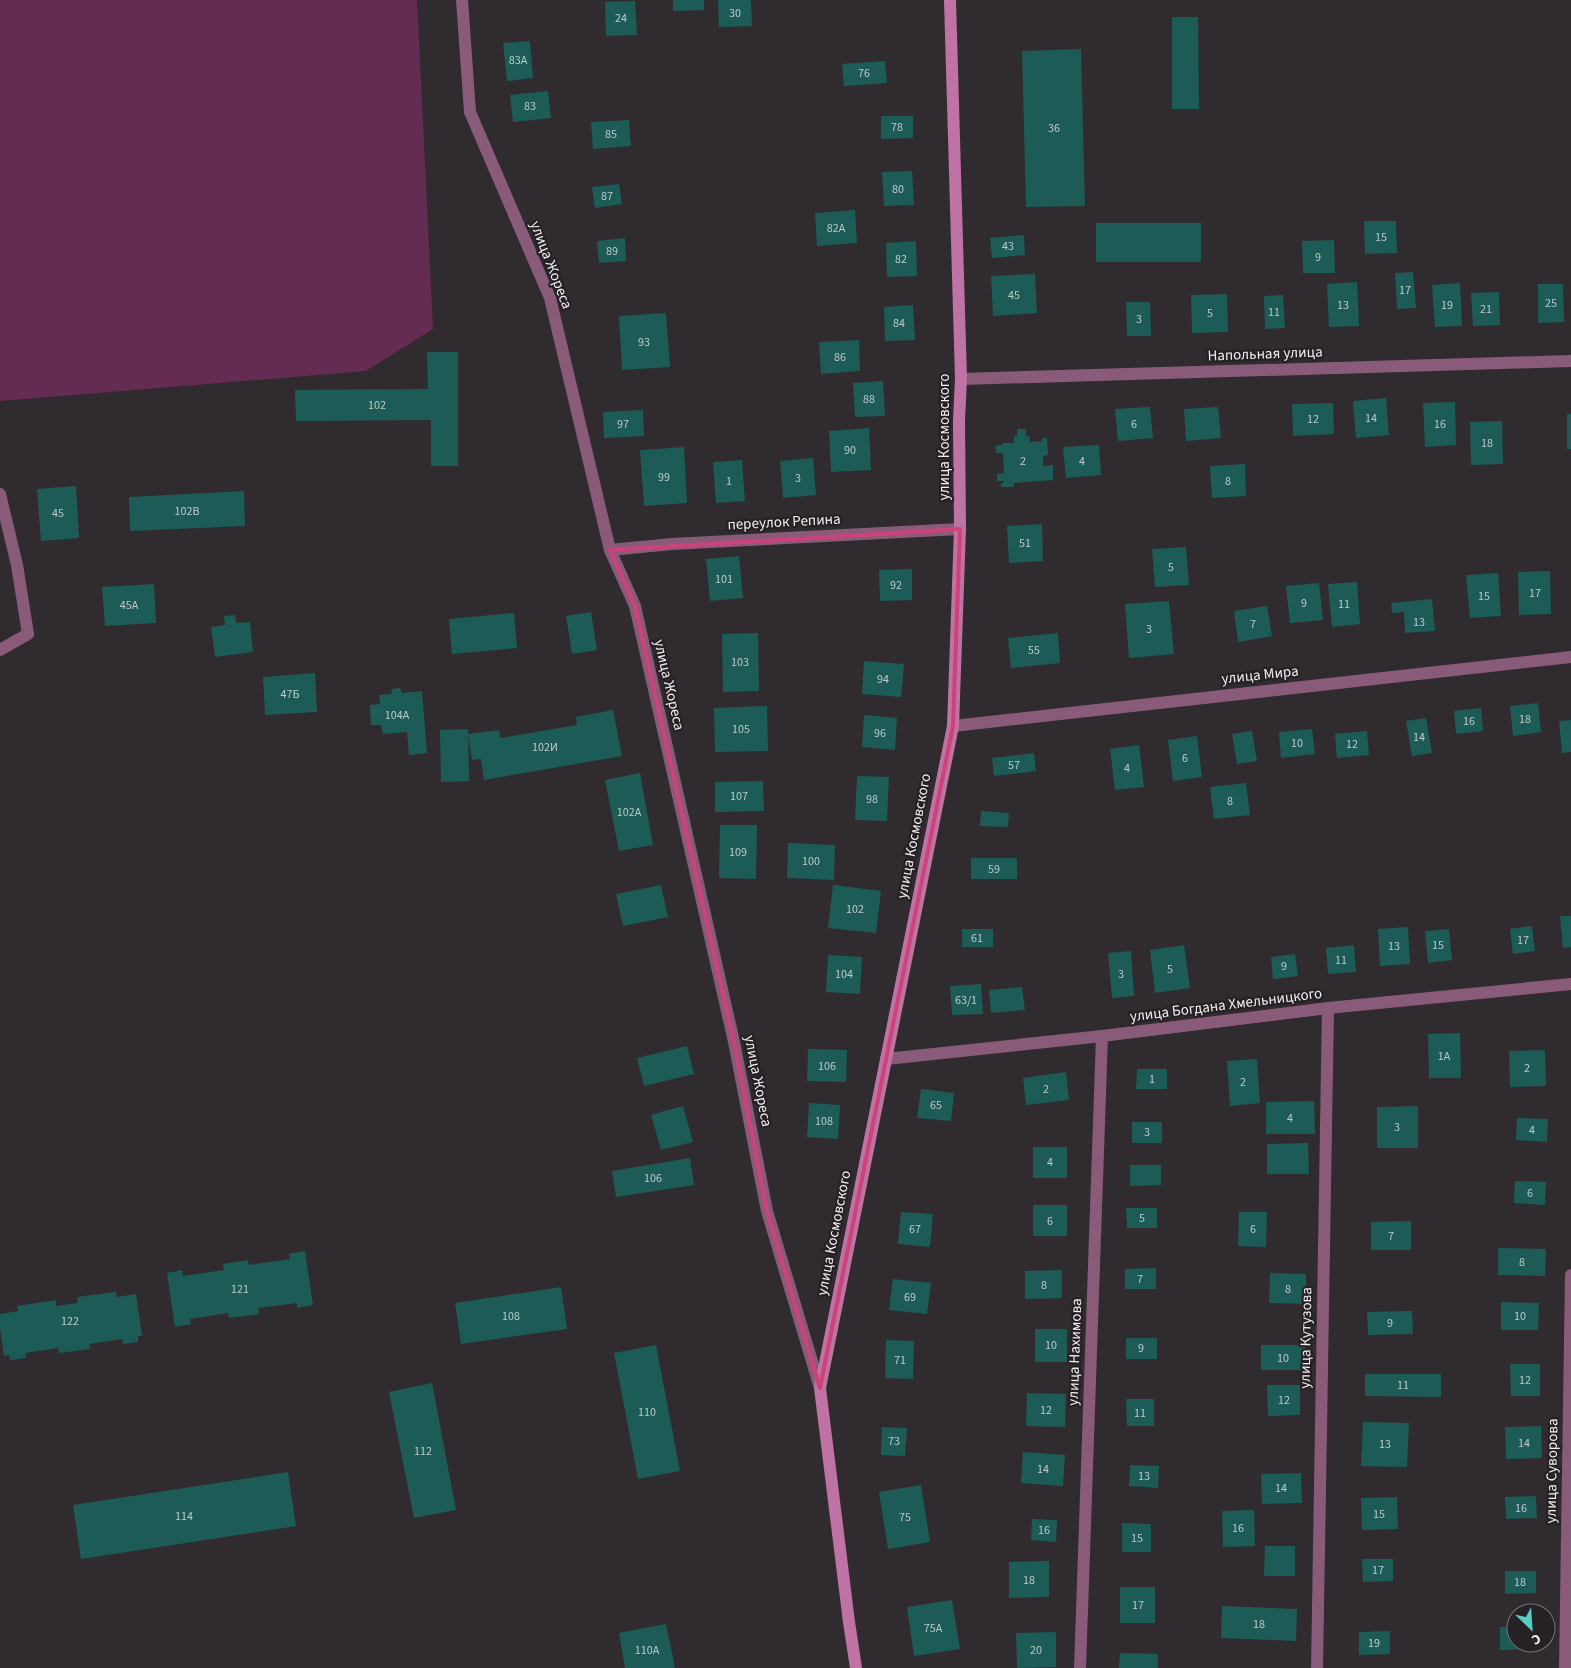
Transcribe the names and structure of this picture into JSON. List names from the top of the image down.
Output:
{
  "streets": {
    "main road": ["улица Космовского"],
    "street": [
      "улица Жореса",
      "Напольная улица",
      "переулок Репина",
      "улица Мира",
      "улица Богдана Хмельницкого",
      "улица Кутузова",
      "улица Нахимова",
      "улица Суворова"
    ]
  },
  "crossings": [
    ["улица Жореса", "улица Космовского"],
    ["улица Жореса", "переулок Репина"],
    ["Напольная улица", "улица Космовского"],
    ["улица Космовского", "переулок Репина"],
    ["улица Космовского", "улица Мира"],
    ["улица Космовского", "улица Богдана Хмельницкого"],
    ["улица Богдана Хмельницкого", "улица Кутузова"],
    ["улица Богдана Хмельницкого", "улица Нахимова"]
  ],
  "house_numbers": [
    "30",
    "24",
    "83А",
    "76",
    "83",
    "78",
    "36",
    "85",
    "80",
    "87",
    "82А",
    "15",
    "43",
    "89",
    "9",
    "82",
    "17",
    "45",
    "25",
    "13",
    "19",
    "21",
    "11",
    "5",
    "3",
    "84",
    "93",
    "86",
    "88",
    "102",
    "14",
    "12",
    "97",
    "6",
    "16",
    "18",
    "90",
    "2",
    "4",
    "99",
    "3",
    "1",
    "8",
    "102В",
    "45",
    "51",
    "5",
    "101",
    "92",
    "17",
    "15",
    "9",
    "11",
    "45А",
    "13",
    "7",
    "3",
    "55",
    "103",
    "94",
    "47Б",
    "104А",
    "18",
    "16",
    "105",
    "96",
    "14",
    "10",
    "12",
    "102И",
    "6",
    "57",
    "4",
    "107",
    "98",
    "8",
    "102А",
    "109",
    "100",
    "59",
    "102",
    "61",
    "17",
    "15",
    "13",
    "11",
    "9",
    "5",
    "104",
    "3",
    "63/1",
    "1А",
    "106",
    "2",
    "1",
    "2",
    "2",
    "65",
    "4",
    "108",
    "3",
    "4",
    "3",
    "4",
    "106",
    "6",
    "5",
    "6",
    "67",
    "6",
    "7",
    "8",
    "7",
    "8",
    "121",
    "8",
    "69",
    "108",
    "10",
    "122",
    "9",
    "10",
    "9",
    "10",
    "71",
    "12",
    "11",
    "12",
    "12",
    "110",
    "11",
    "73",
    "14",
    "13",
    "112",
    "14",
    "13",
    "14",
    "16",
    "15",
    "114",
    "75",
    "16",
    "16",
    "15",
    "17",
    "18",
    "18",
    "17",
    "18",
    "75А",
    "19",
    "110А",
    "20"
  ],
  "north": "bottom right"
}
